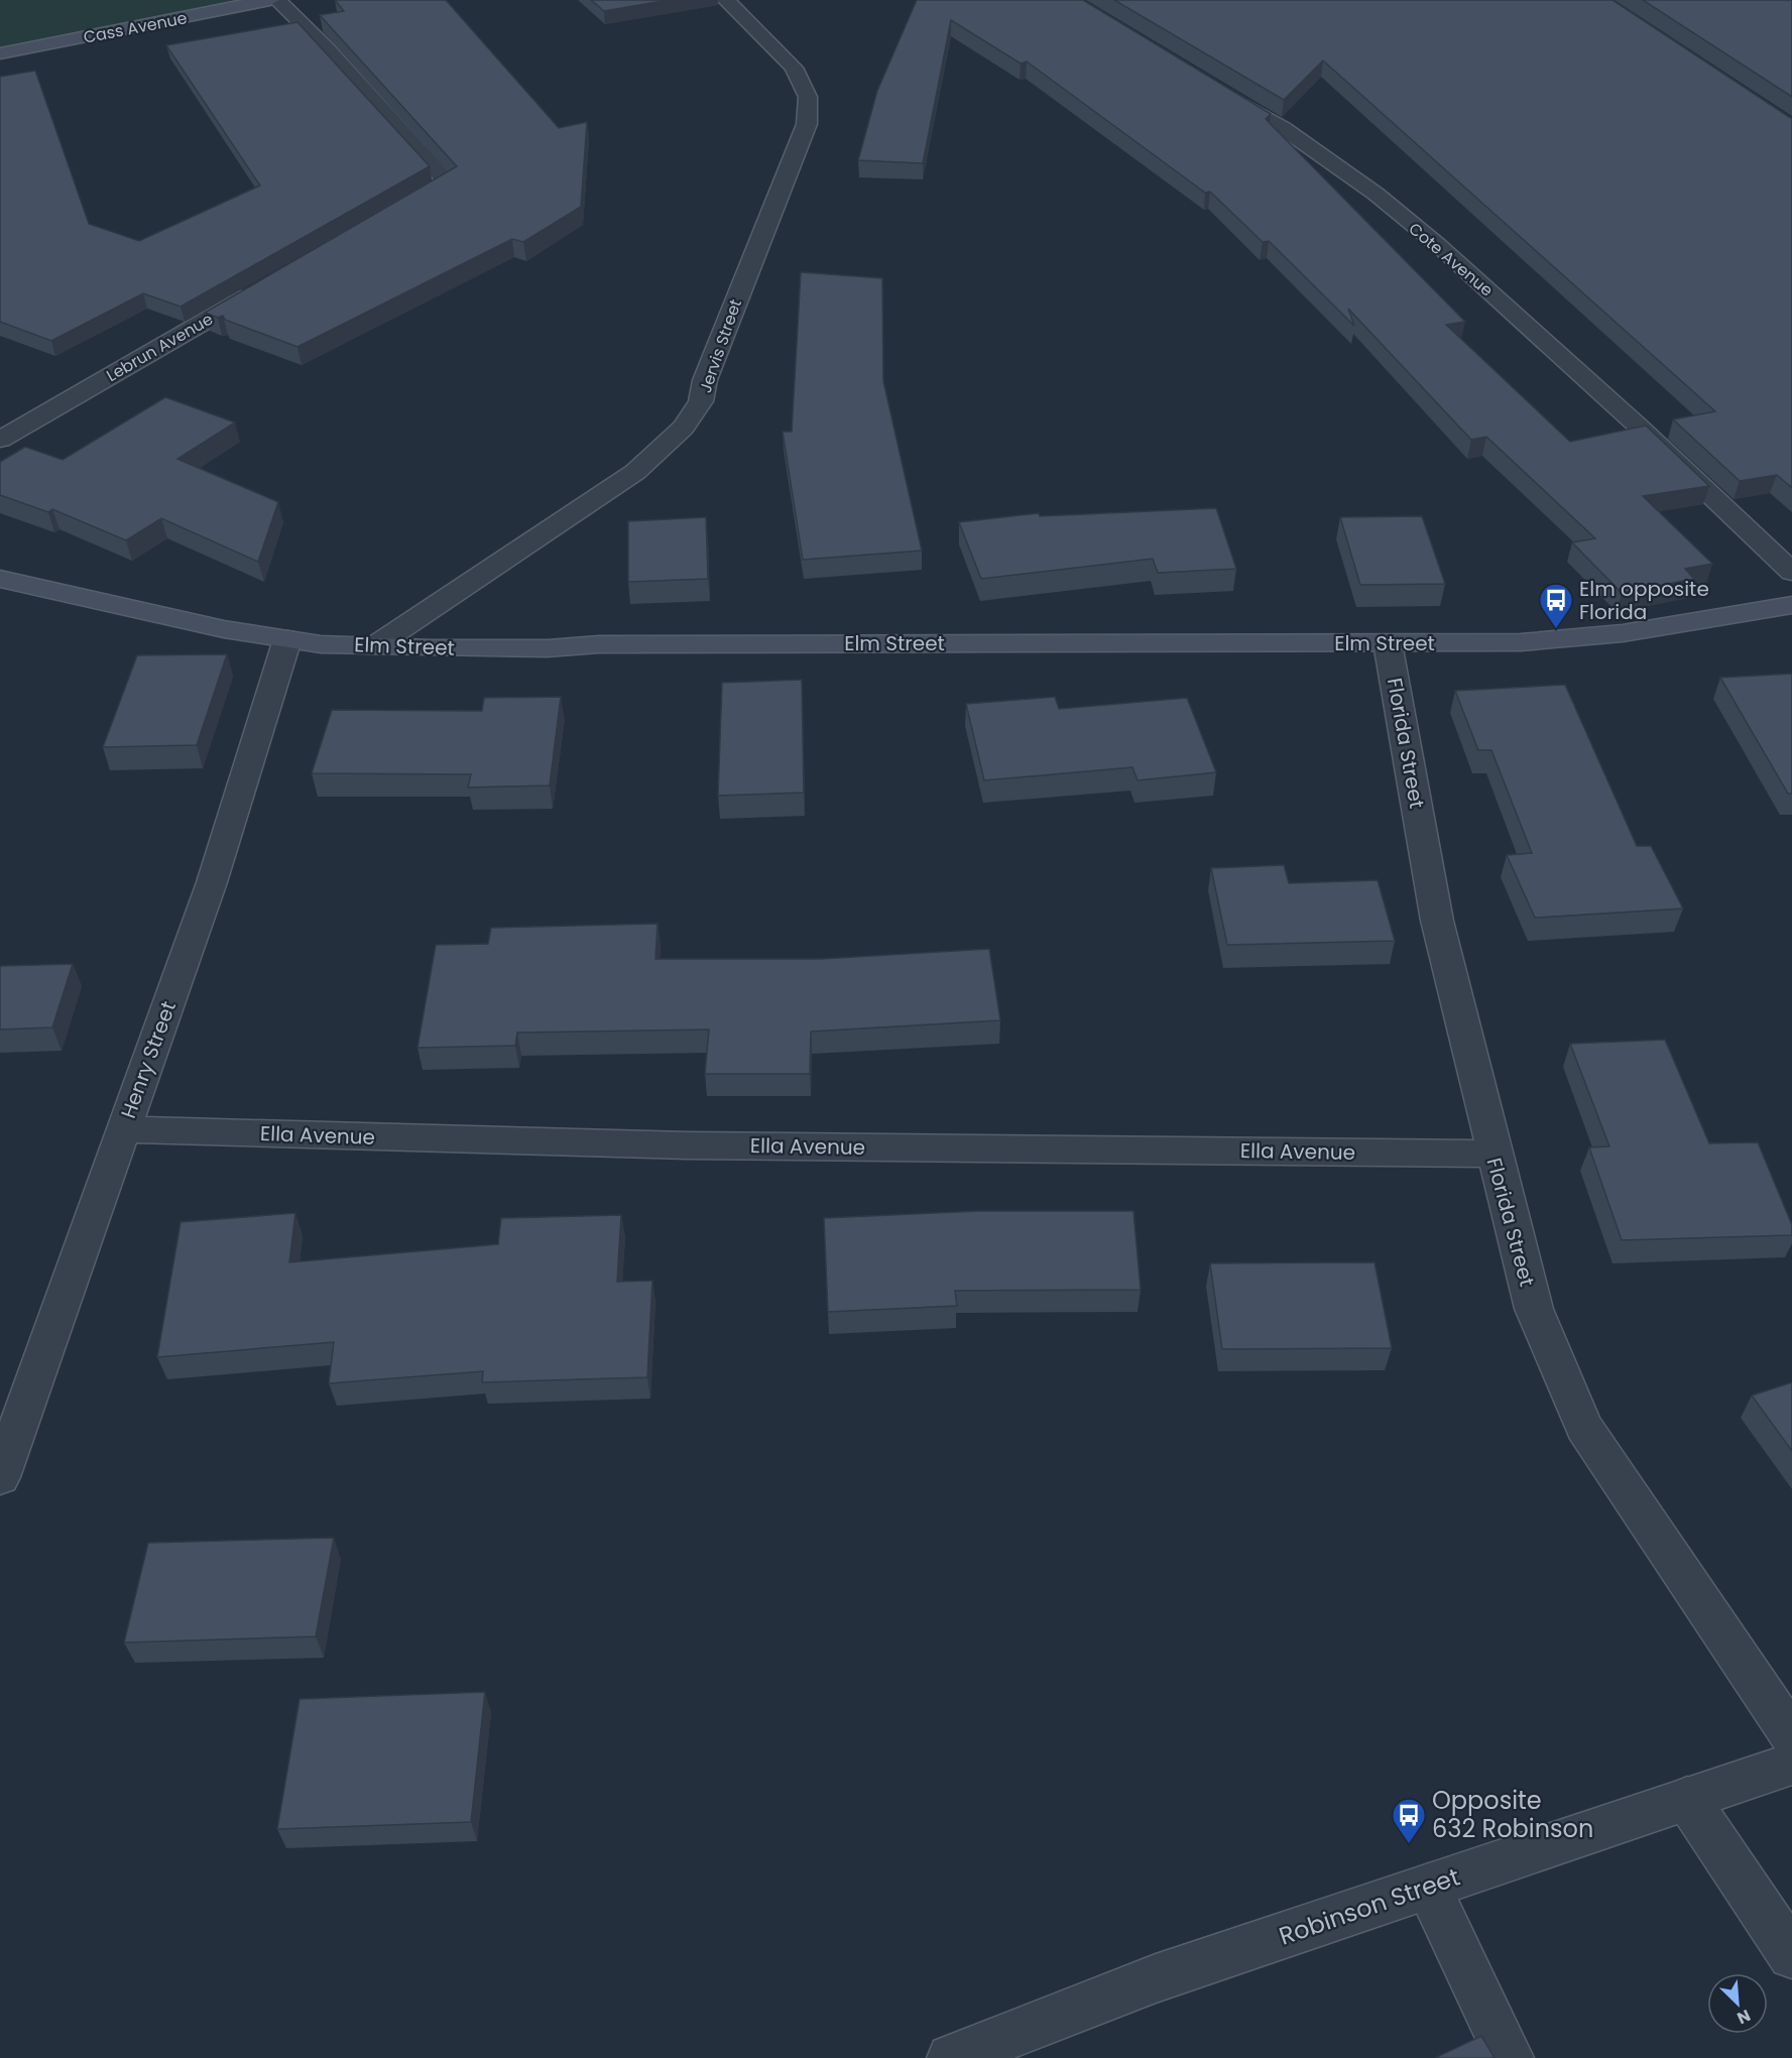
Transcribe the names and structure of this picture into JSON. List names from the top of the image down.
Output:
{
  "streets": {
    "street": [
      "Cass Avenue",
      "Cote Avenue",
      "Jervis Street",
      "Lebrun Avenue",
      "Elm Street",
      "Florida Street",
      "Henry Street",
      "Ella Avenue",
      "Robinson Street"
    ]
  },
  "crossings": [
    ["Jervis Street", "Elm Street"],
    ["Elm Street", "Florida Street"],
    ["Elm Street", "Henry Street"],
    ["Florida Street", "Ella Avenue"],
    ["Henry Street", "Ella Avenue"]
  ],
  "places": {
    "bus stop": ["Elm opposite Florida", "Opposite 632 Robinson"]
  },
  "north": "bottom right"
}
